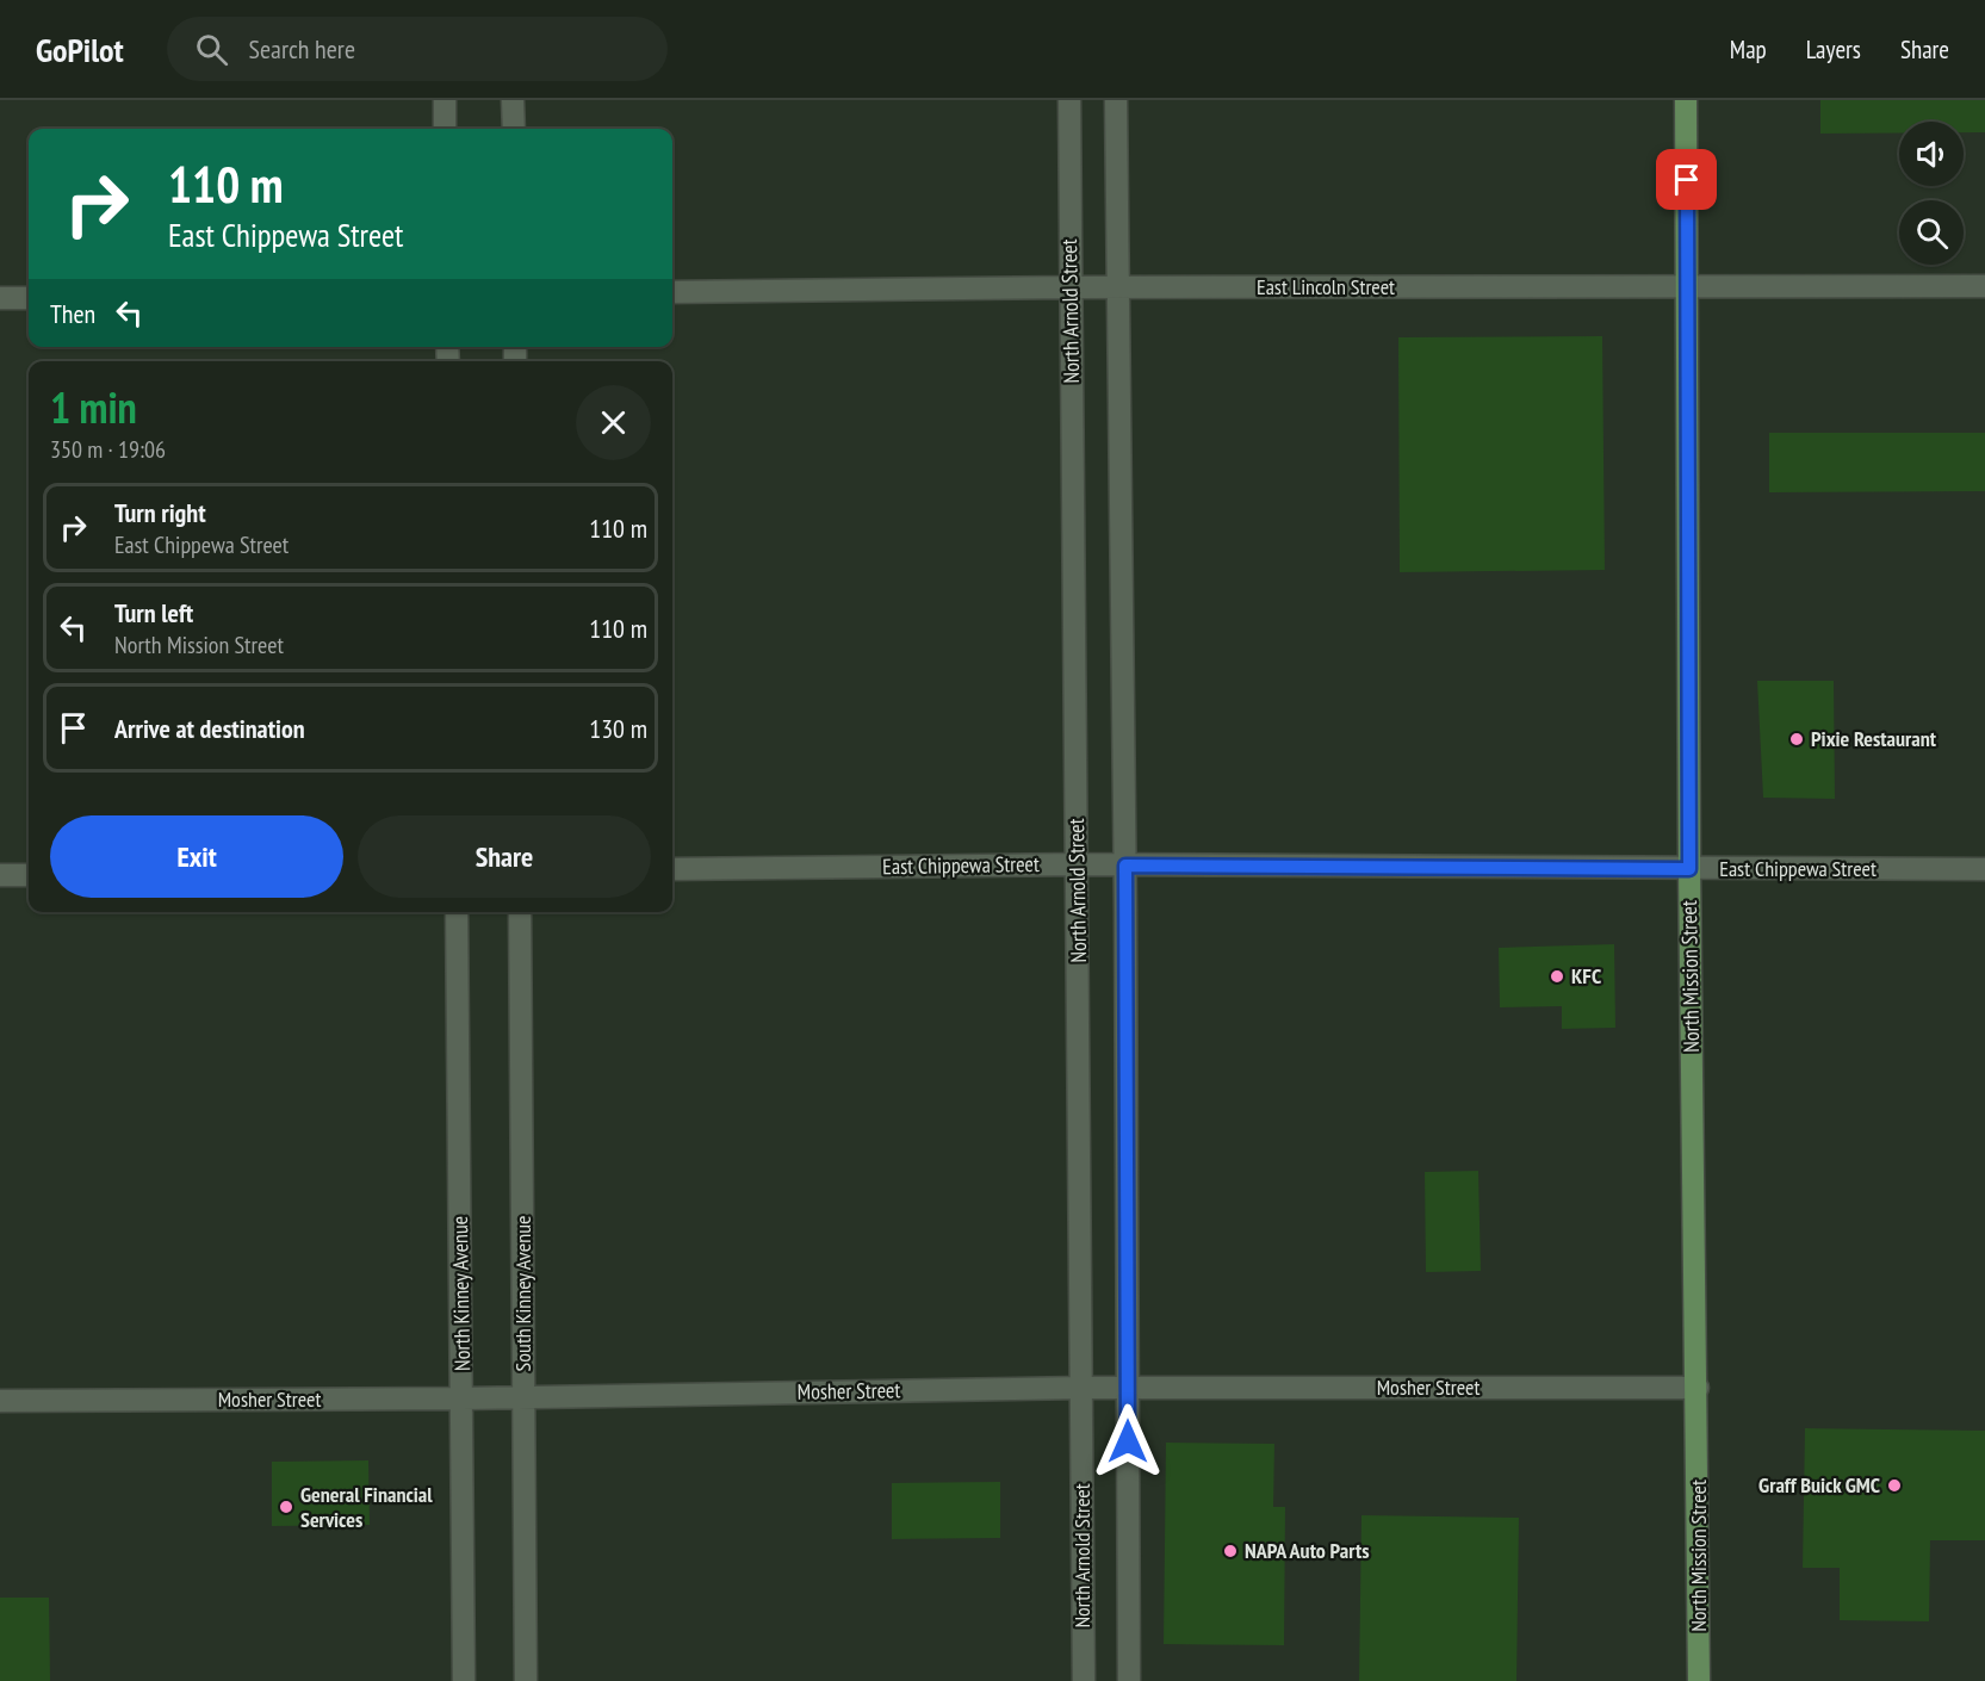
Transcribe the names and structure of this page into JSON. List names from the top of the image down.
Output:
{
  "streets": {
    "main road": ["North Mission Street"],
    "street": [
      "East Lincoln Street",
      "North Arnold Street",
      "East Chippewa Street",
      "North Kinney Avenue",
      "South Kinney Avenue",
      "Mosher Street"
    ]
  },
  "crossings": [
    ["East Lincoln Street", "North Arnold Street"],
    ["East Lincoln Street", "North Mission Street"],
    ["North Arnold Street", "East Chippewa Street"],
    ["North Arnold Street", "Mosher Street"],
    ["East Chippewa Street", "North Mission Street"],
    ["North Mission Street", "Mosher Street"],
    ["North Kinney Avenue", "Mosher Street"],
    ["South Kinney Avenue", "Mosher Street"]
  ],
  "places": [
    "Pixie Restaurant",
    "KFC",
    "Graff Buick GMC",
    "General Financial Services",
    "NAPA Auto Parts"
  ],
  "page": {
    "header": "GoPilot",
    "search": "Search here",
    "nav": ["Map", "Layers", "Share"],
    "turn": ["110 m", "East Chippewa Street"],
    "then": "Then",
    "heading": ["1 min", "350 m · 19:06"],
    "list": [
      {
        "name": "Turn right",
        "note": "East Chippewa Street",
        "value": "110 m"
      },
      {
        "name": "Turn left",
        "note": "North Mission Street",
        "value": "110 m"
      },
      {
        "name": "Arrive at destination",
        "value": "130 m"
      }
    ],
    "buttons": ["Exit", "Share"]
  }
}
